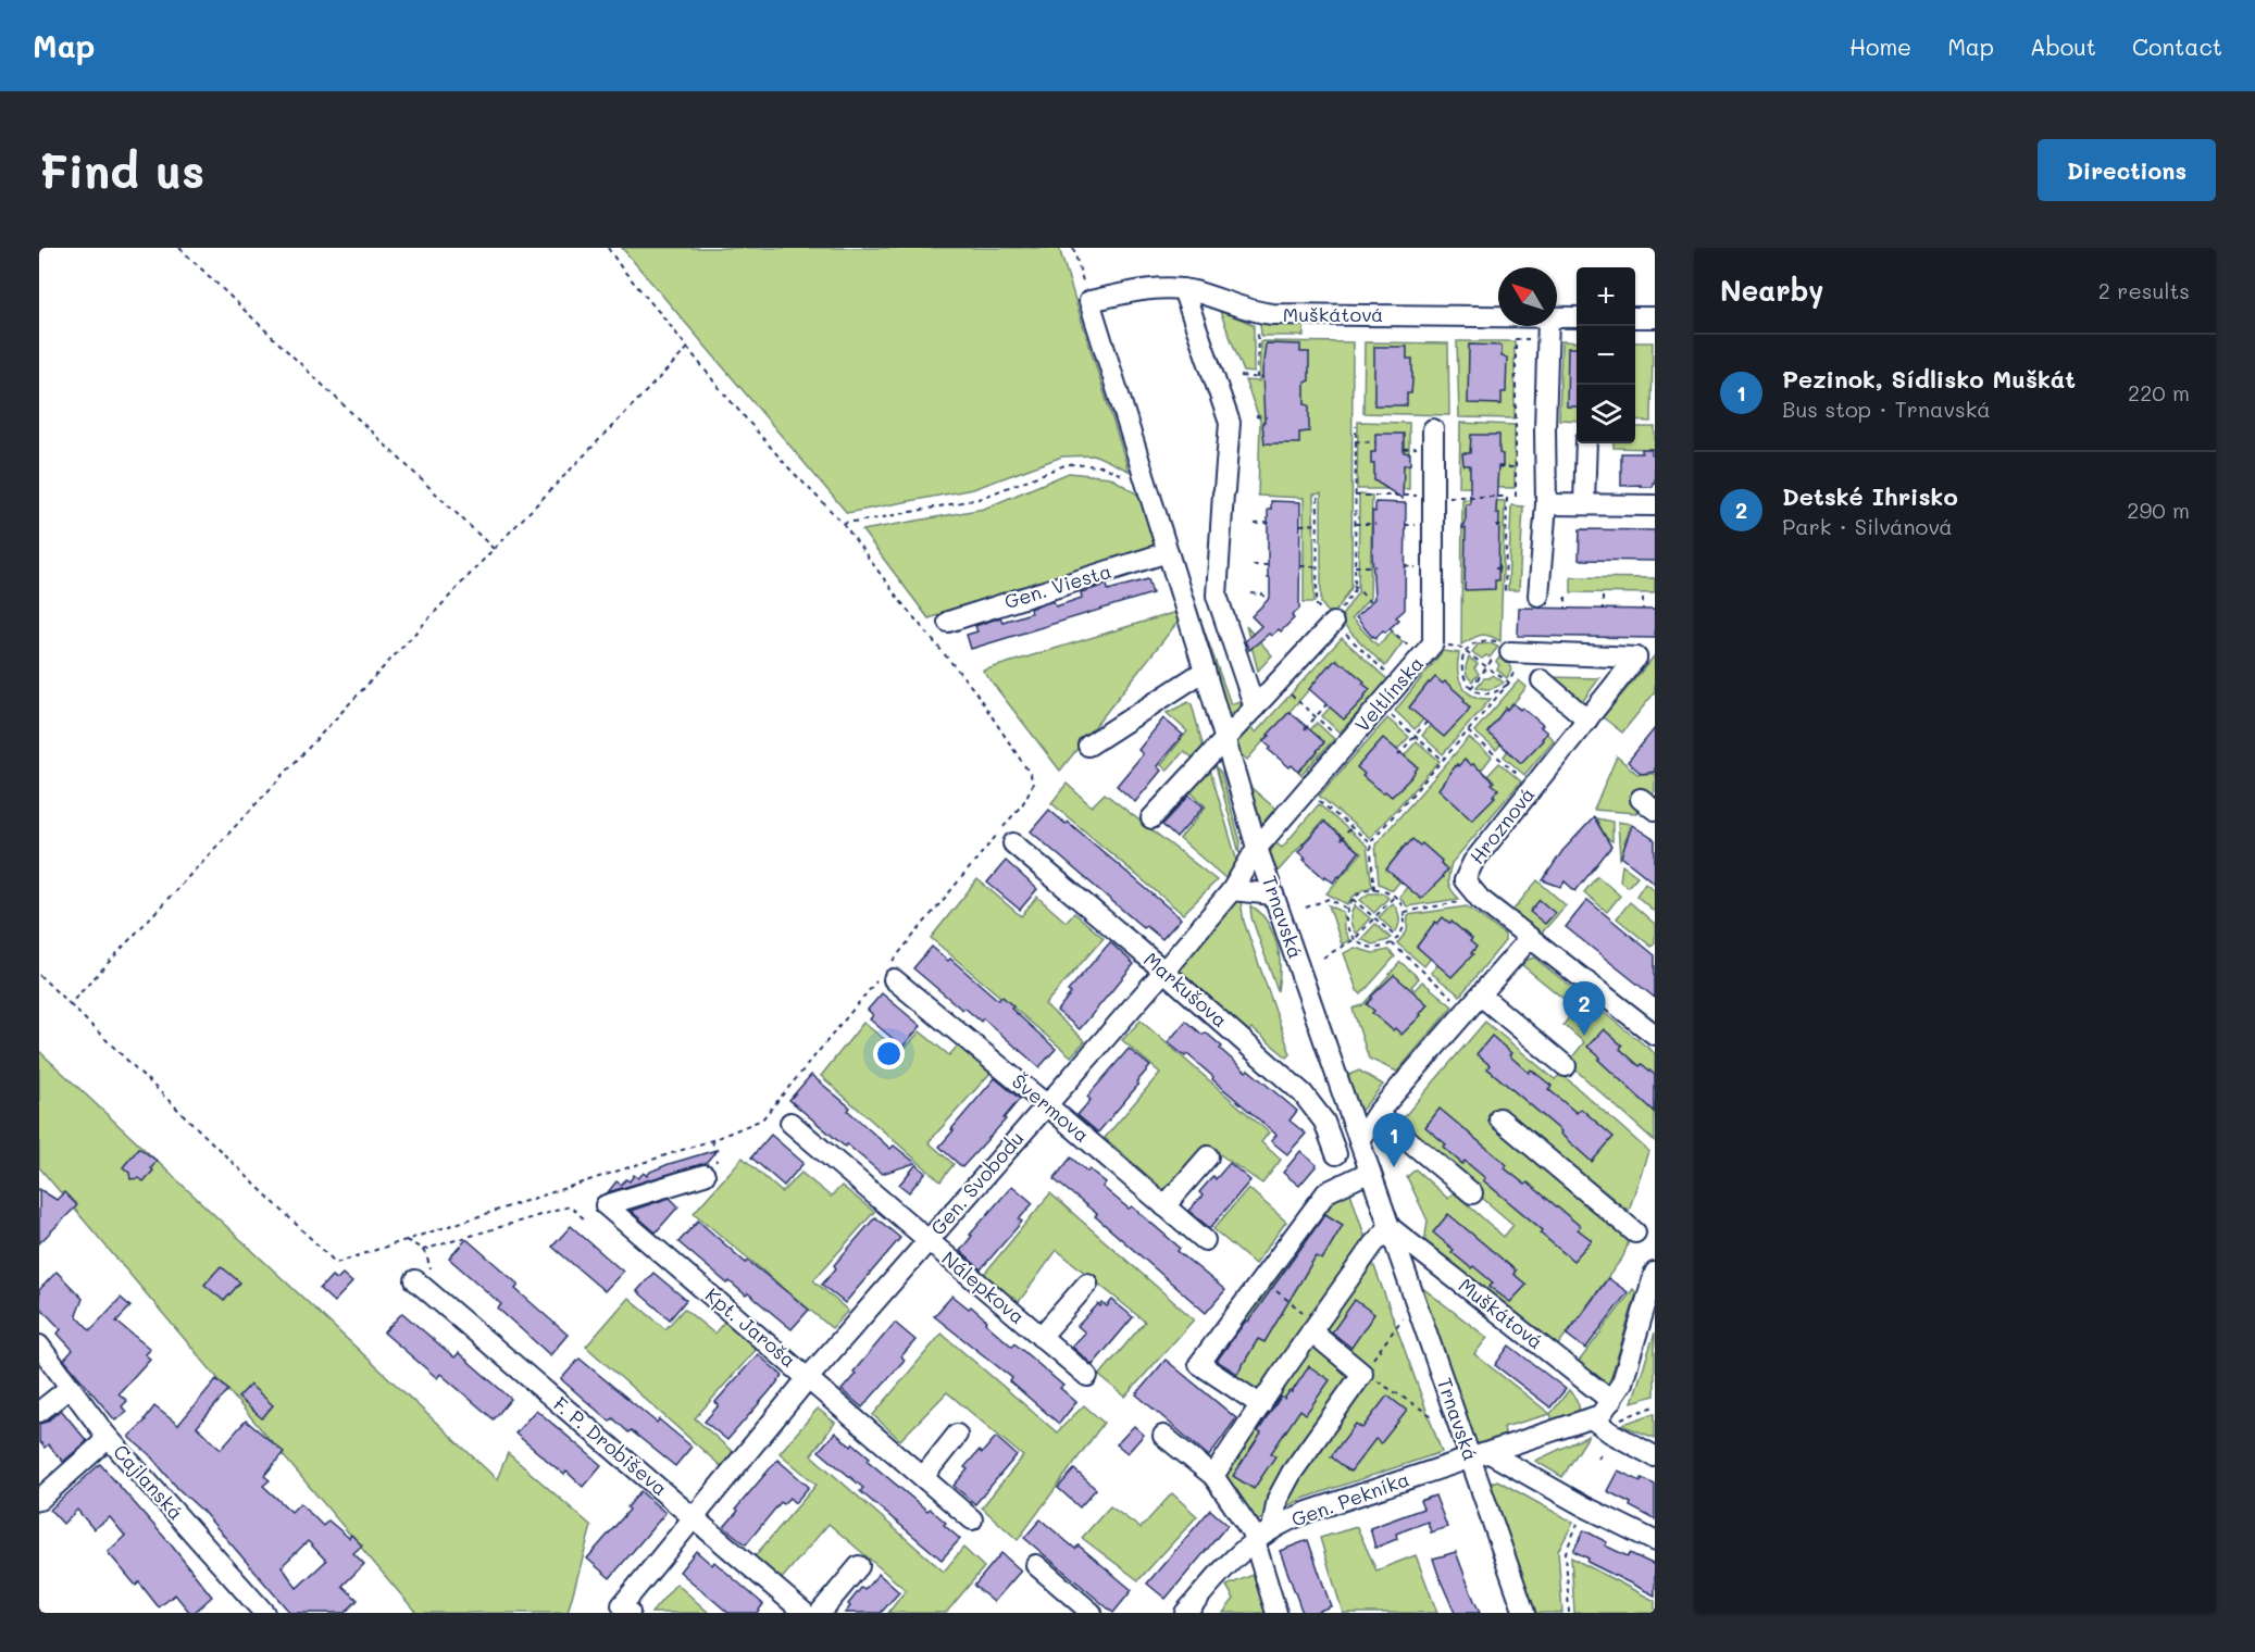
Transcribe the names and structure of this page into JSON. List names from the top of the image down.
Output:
{
  "streets": {
    "street": [
      "Muškátová",
      "Gen. Viesta",
      "Veltlínska",
      "Hroznová",
      "Trnavská",
      "Markušova",
      "Švermova",
      "Gen. Svobodu",
      "Nálepkova",
      "Kpt. Jaroša",
      "F. P. Drobiševa",
      "Cajlanská",
      "Gen. Pekníka"
    ]
  },
  "crossings": [
    ["Muškátová", "Trnavská"],
    ["Gen. Viesta", "Trnavská"],
    ["Veltlínska", "Trnavská"],
    ["Veltlínska", "Gen. Svobodu"],
    ["Trnavská", "Gen. Svobodu"],
    ["Trnavská", "Gen. Pekníka"],
    ["Markušova", "Gen. Svobodu"],
    ["Švermova", "Gen. Svobodu"],
    ["Gen. Svobodu", "Nálepkova"],
    ["Gen. Svobodu", "Kpt. Jaroša"],
    ["Gen. Svobodu", "F. P. Drobiševa"]
  ],
  "north": "top left",
  "page": {
    "header": "Map",
    "nav": [
      "Home",
      "Map",
      "About",
      "Contact"
    ],
    "buttons": "Directions",
    "title": "Find us",
    "heading": ["Nearby", "2 results"],
    "map_buttons": ["+", "−"],
    "list": [
      {
        "mark": "1",
        "name": "Pezinok, Sídlisko Muškát",
        "note": "Bus stop · Trnavská",
        "value": "220 m"
      },
      {
        "mark": "2",
        "name": "Detské Ihrisko",
        "note": "Park · Silvánová",
        "value": "290 m"
      }
    ],
    "pins": ["2", "1"]
  }
}
